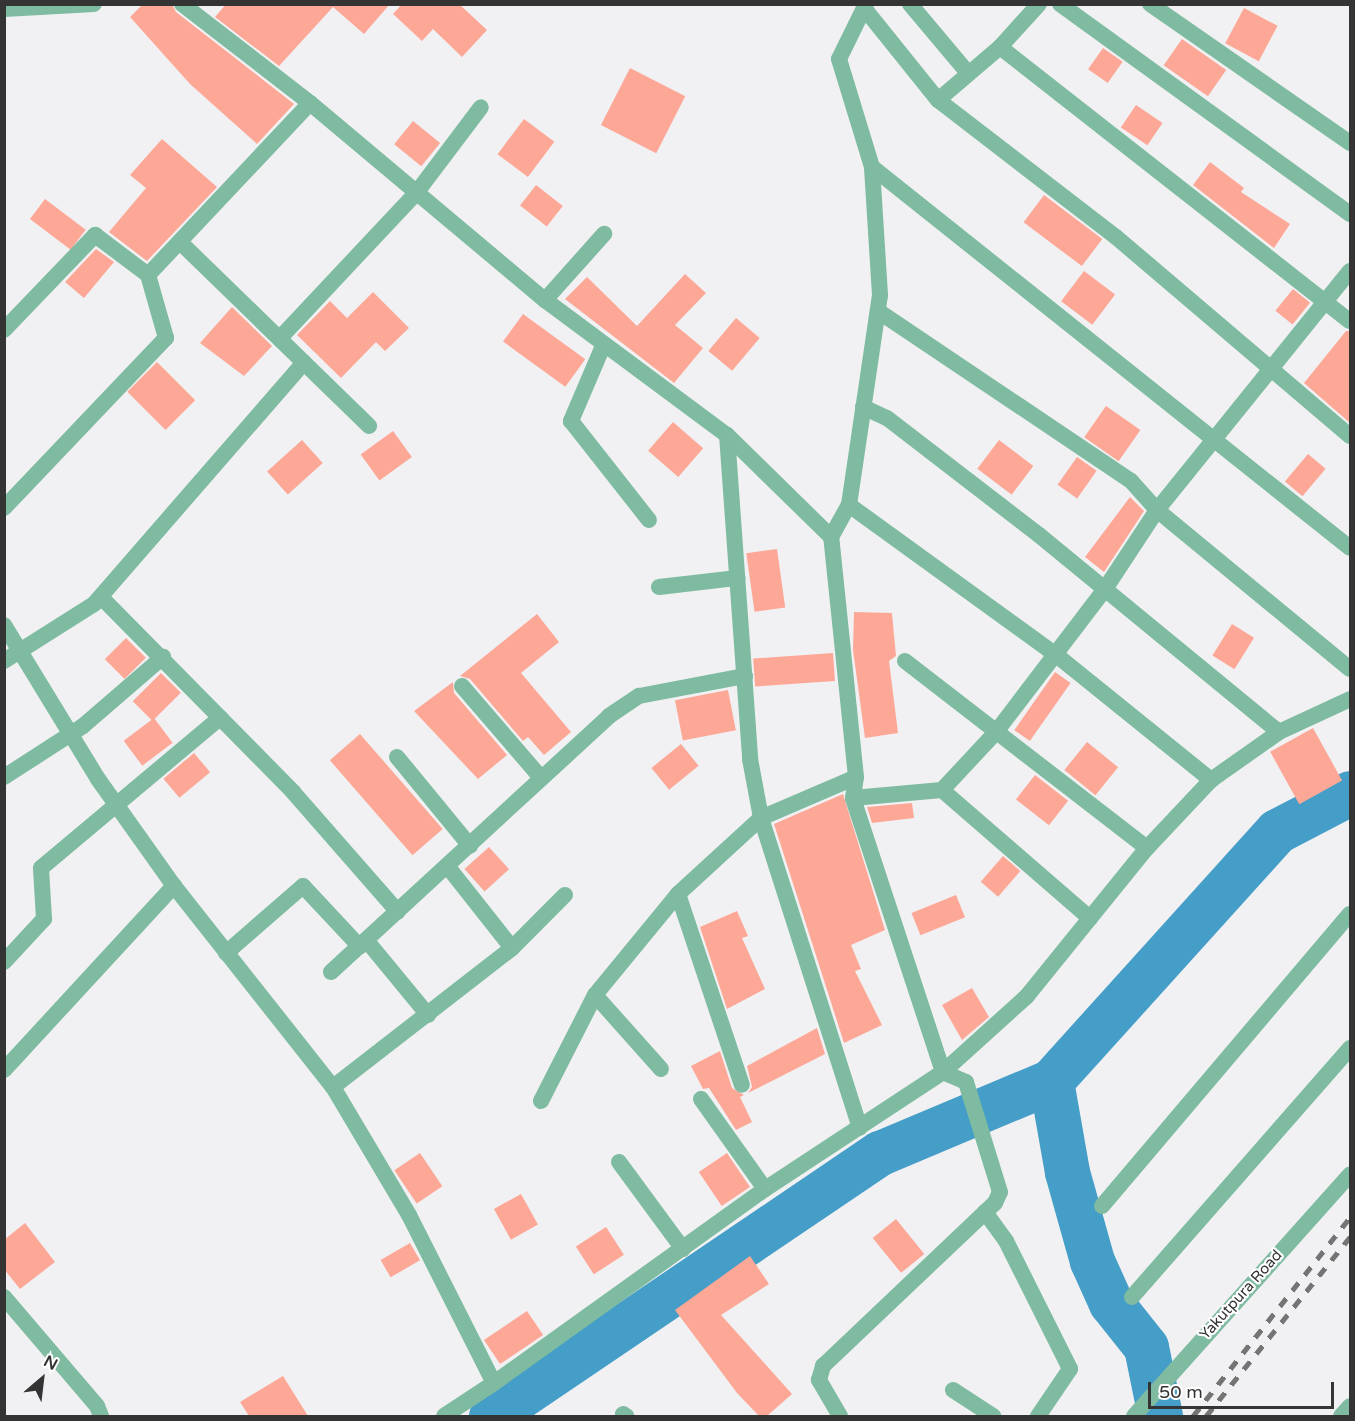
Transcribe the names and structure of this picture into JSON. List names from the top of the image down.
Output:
{
  "streets": {
    "street": ["Yakutpura Road"]
  },
  "scale_bar": "50 m",
  "north": "top right"
}
